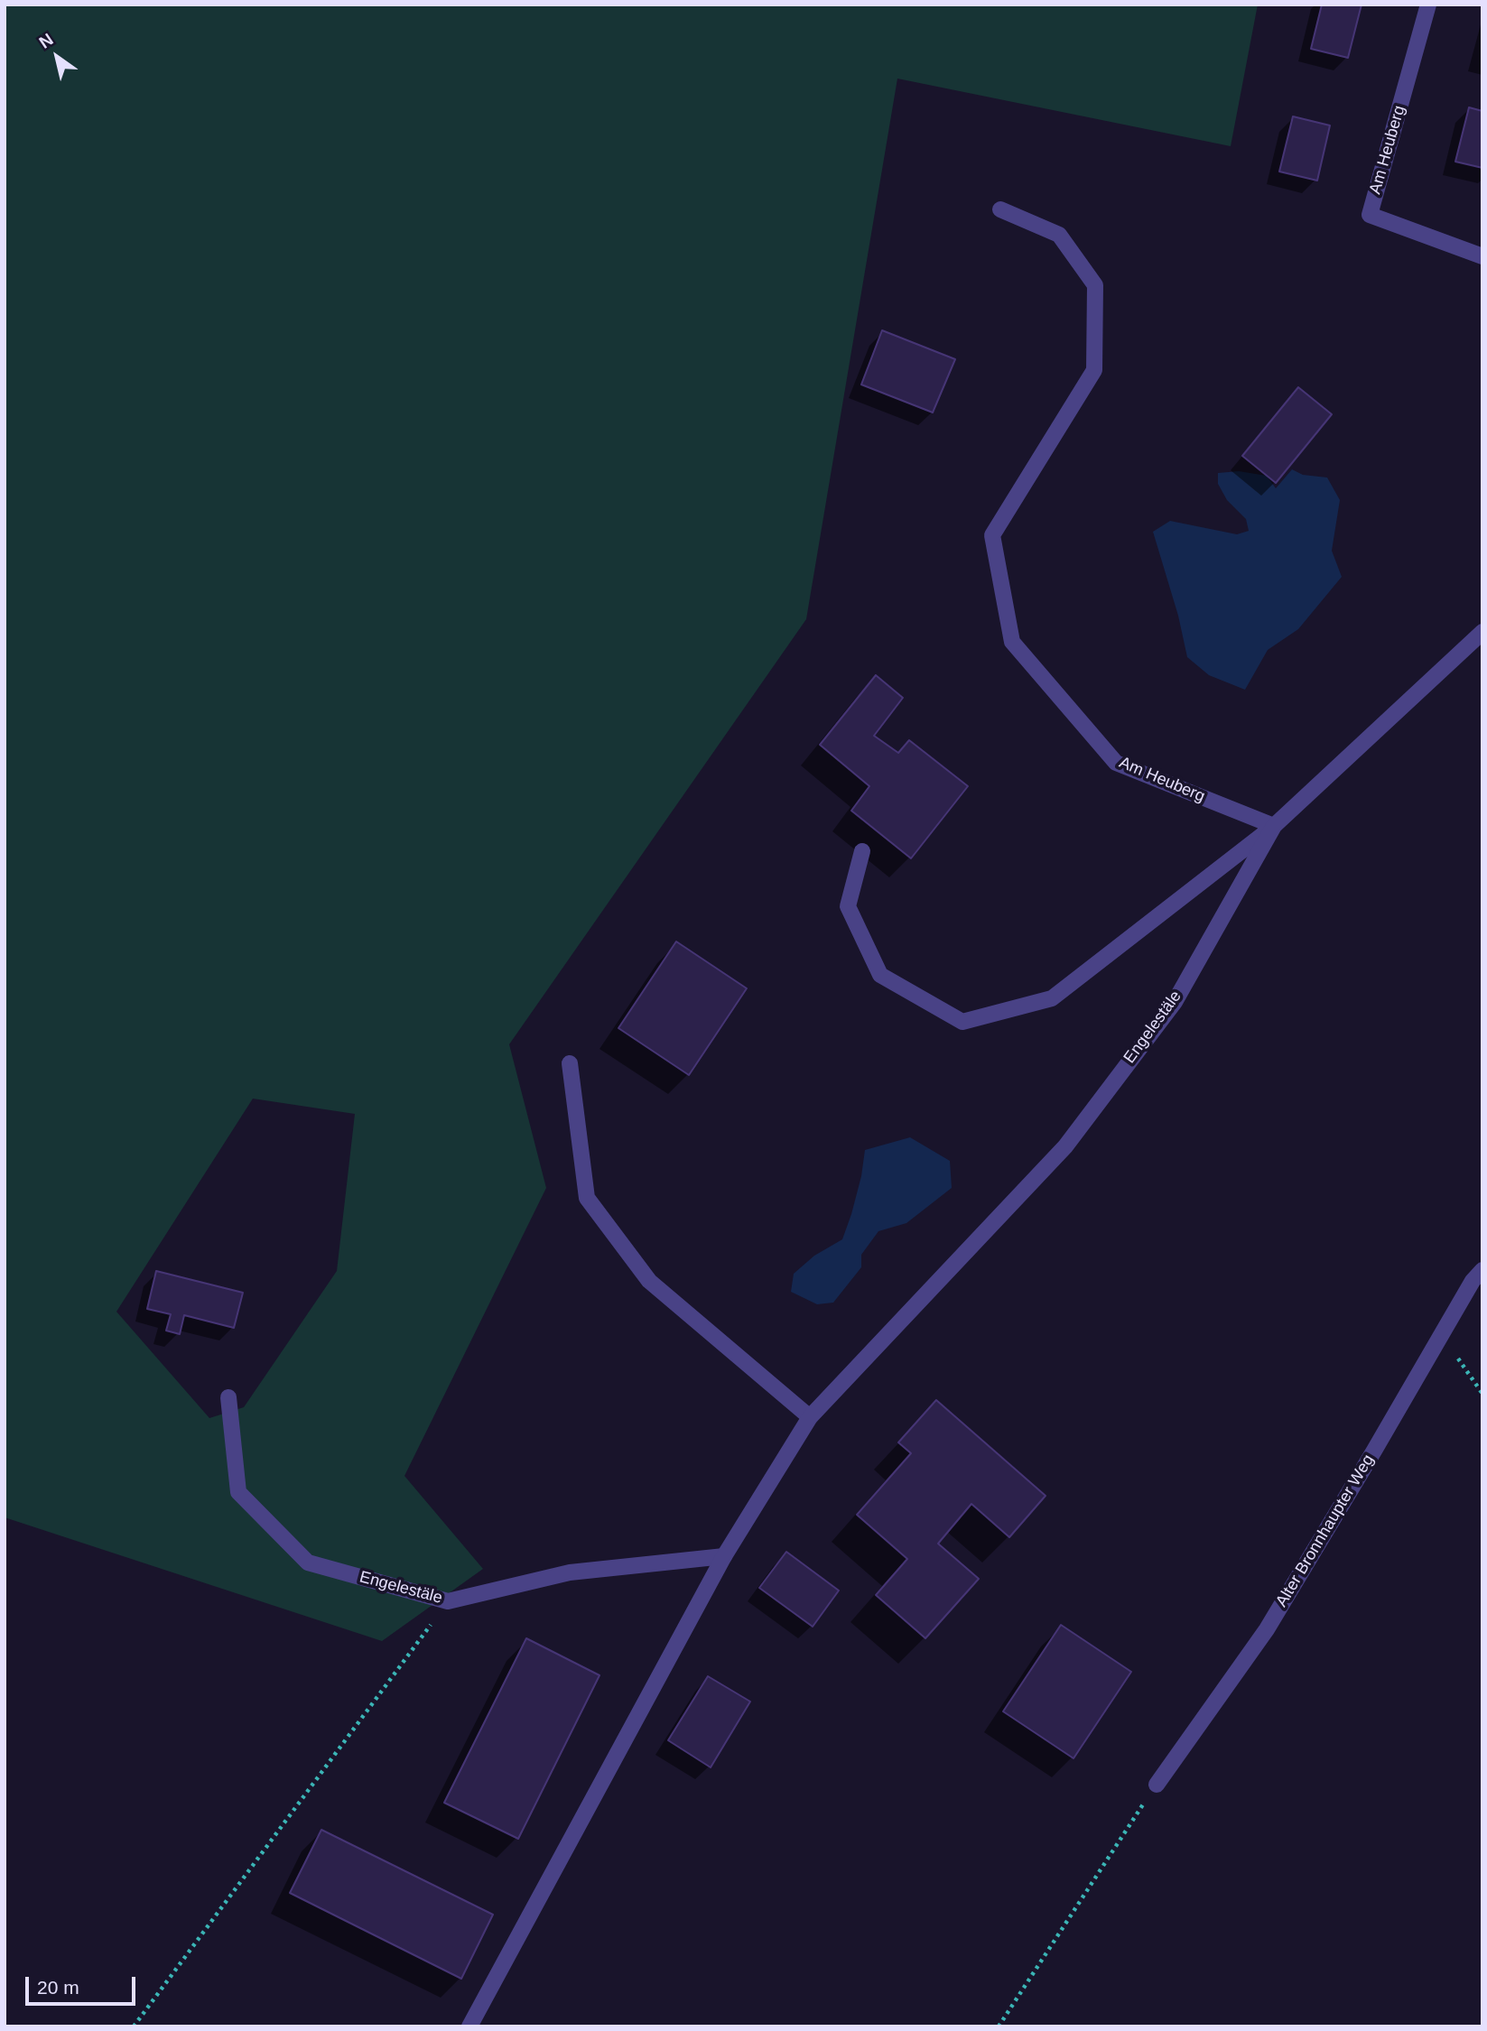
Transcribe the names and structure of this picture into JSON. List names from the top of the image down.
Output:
{
  "streets": {
    "street": ["Am Heuberg", "Engelestäle", "Alter Bronnhaupter Weg"]
  },
  "crossings": [
    ["Am Heuberg", "Engelestäle"]
  ],
  "scale_bar": "20 m",
  "north": "top left"
}
